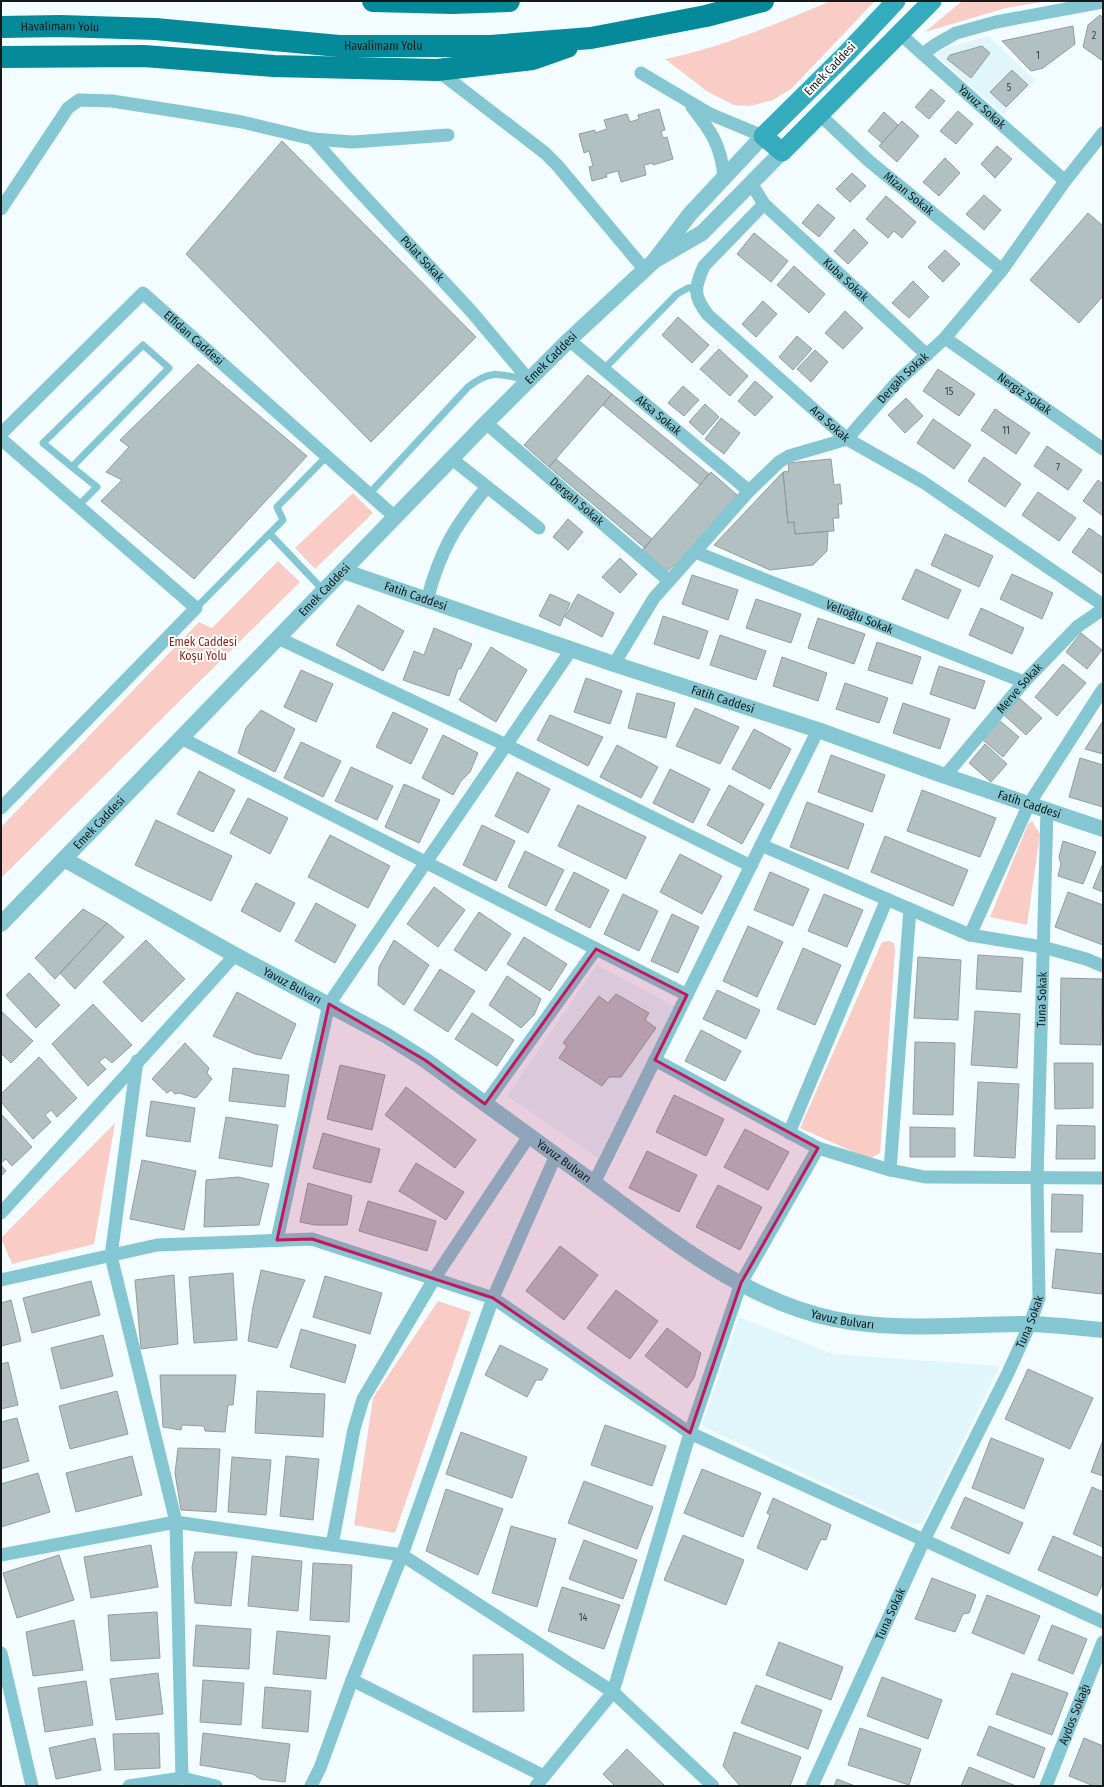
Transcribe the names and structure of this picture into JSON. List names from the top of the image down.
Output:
{
  "streets": {
    "highway": ["Havalimanı Yolu"],
    "main road": ["Emek Caddesi"],
    "street": [
      "Yavuz Sokak",
      "Mizan Sokak",
      "Polat Sokak",
      "Kuba Sokak",
      "Elfidan Caddesi",
      "Dergah Sokak",
      "Nergiz Sokak",
      "Aksa Sokak",
      "Ara Sokak",
      "Fatih Caddesi",
      "Velioğlu Sokak",
      "Merve Sokak",
      "Yavuz Bulvarı",
      "Tuna Sokak",
      "Aydos Sokağı"
    ]
  },
  "crossings": [
    ["Emek Caddesi", "Polat Sokak"],
    ["Emek Caddesi", "Elfidan Caddesi"],
    ["Emek Caddesi", "Dergah Sokak"],
    ["Emek Caddesi", "Aksa Sokak"],
    ["Emek Caddesi", "Fatih Caddesi"],
    ["Emek Caddesi", "Yavuz Bulvarı"],
    ["Yavuz Sokak", "Dergah Sokak"],
    ["Mizan Sokak", "Dergah Sokak"],
    ["Kuba Sokak", "Dergah Sokak"],
    ["Dergah Sokak", "Nergiz Sokak"],
    ["Dergah Sokak", "Ara Sokak"],
    ["Fatih Caddesi", "Merve Sokak"],
    ["Fatih Caddesi", "Tuna Sokak"],
    ["Velioğlu Sokak", "Merve Sokak"],
    ["Yavuz Bulvarı", "Tuna Sokak"]
  ],
  "parks": ["Emek Caddesi Koşu Yolu"],
  "house_numbers": [
    "2",
    "1",
    "5",
    "15",
    "11",
    "7",
    "14"
  ]
}
